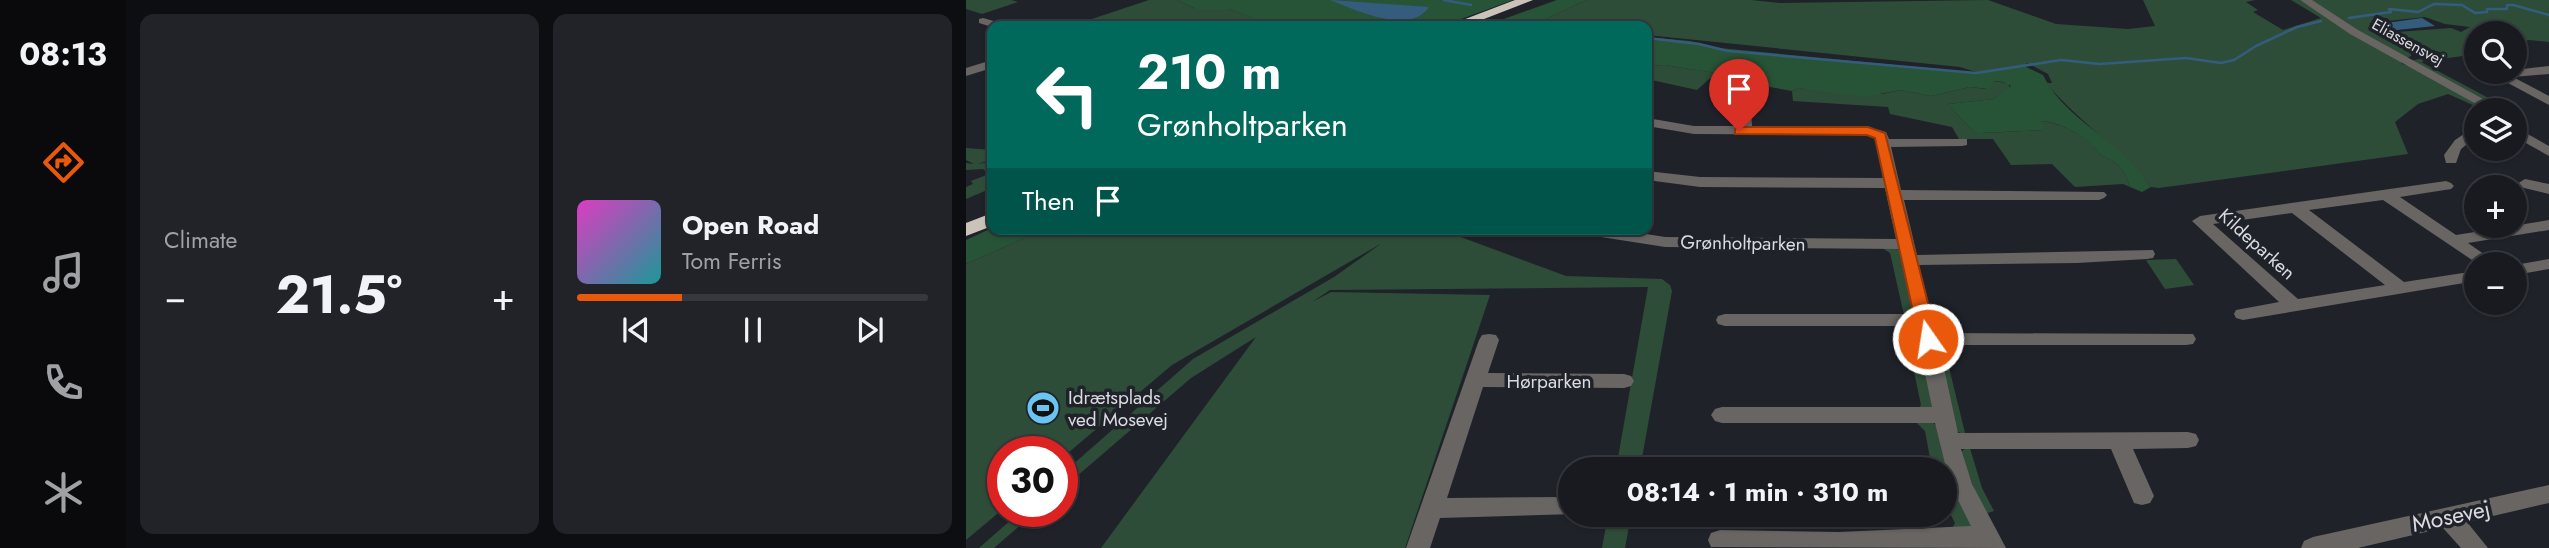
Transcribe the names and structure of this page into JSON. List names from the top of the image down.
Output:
{
  "streets": {
    "street": [
      "Eliassensvej",
      "Grønholtparken",
      "Kildeparken",
      "Hørparken",
      "Mosevej"
    ]
  },
  "places": {
    "sports": ["Idrætsplads ved Mosevej"]
  },
  "page": {
    "tabs": "08:13",
    "tile": "Climate",
    "map_buttons": ["+", "−"],
    "turn": ["210 m", "Grønholtparken"],
    "then": "Then",
    "song": ["Open Road", "Tom Ferris"],
    "heat": ["−", "21.5°", "+"],
    "limit": "30",
    "trip": "08:14 · 1 min · 310 m"
  }
}
